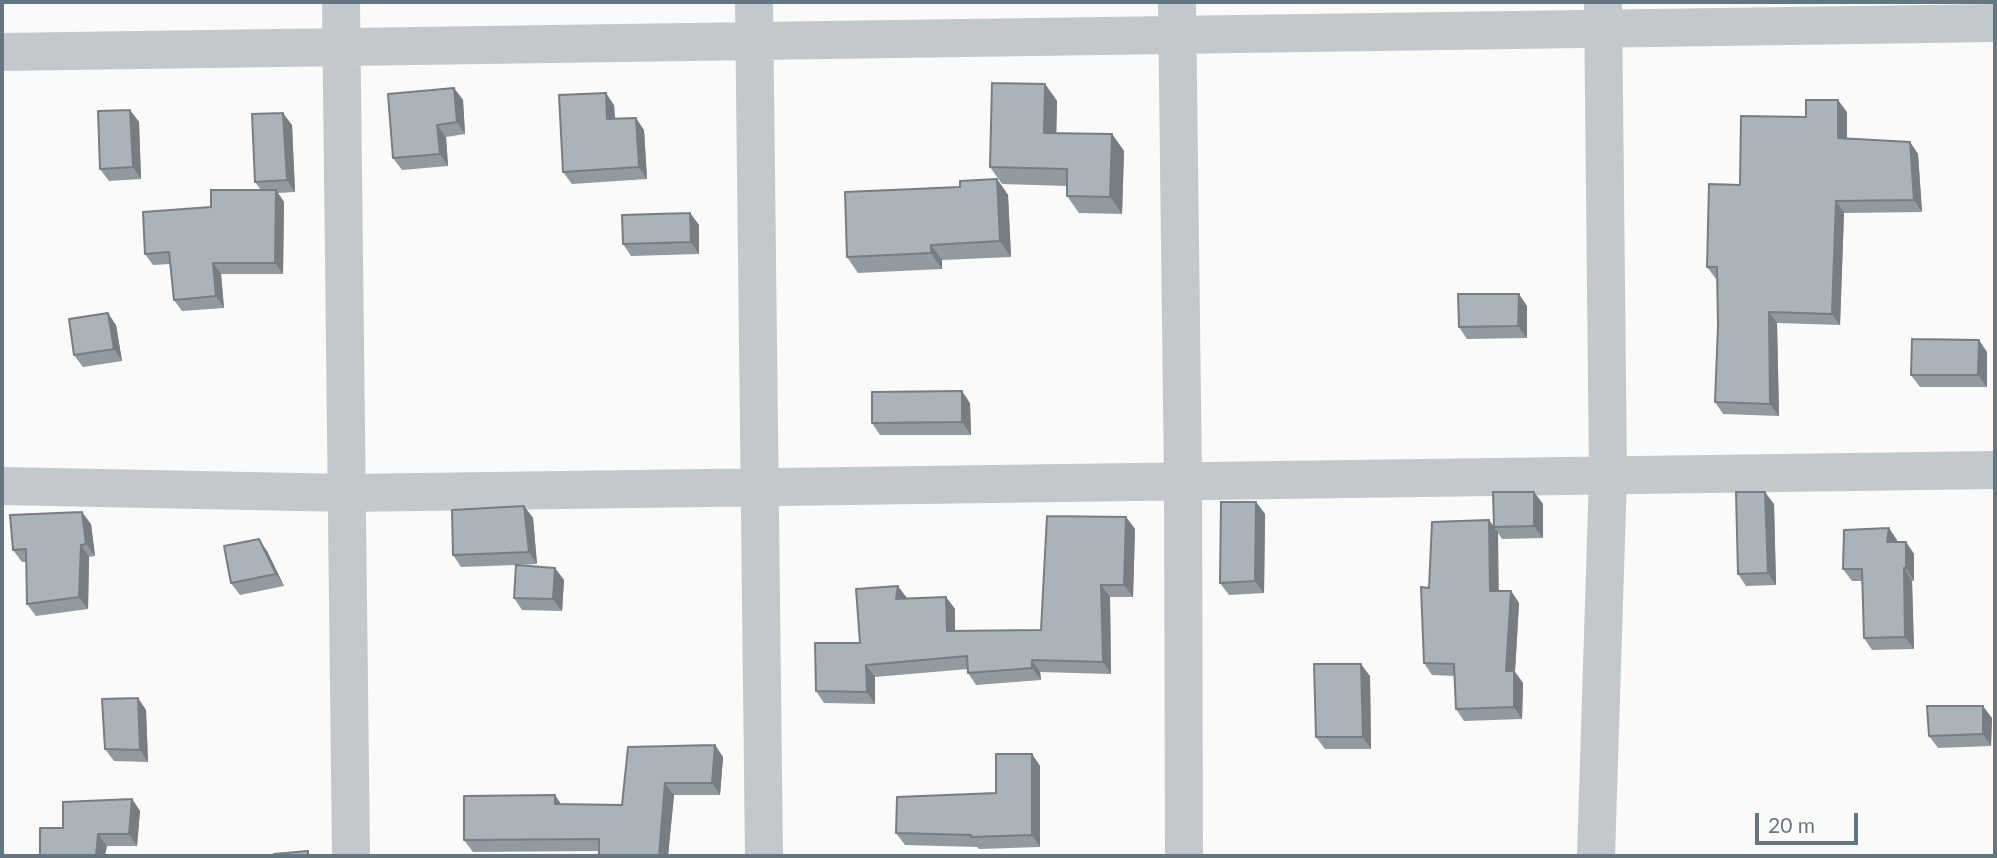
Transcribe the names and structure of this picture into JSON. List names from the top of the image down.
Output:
{
  "scale_bar": "20 m"
}
